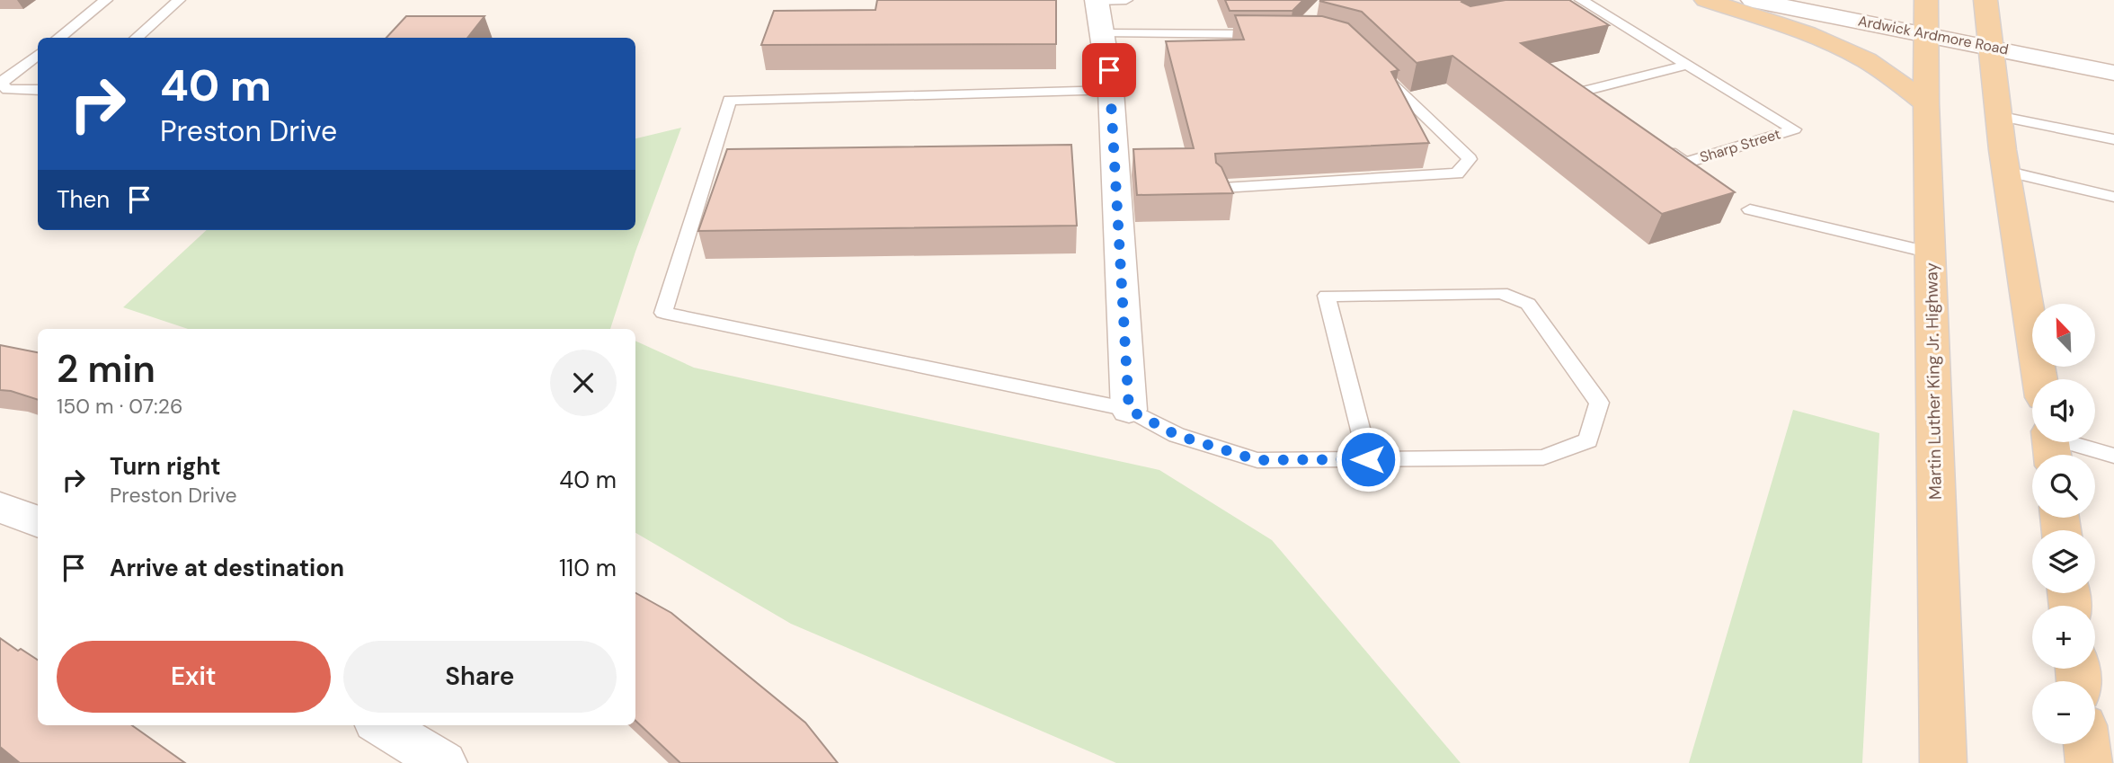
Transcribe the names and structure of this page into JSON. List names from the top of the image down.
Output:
{
  "streets": {
    "main road": ["Martin Luther King Jr. Highway"],
    "street": ["Ardwick Ardmore Road"],
    "lane": ["Sharp Street"]
  },
  "crossings": [
    ["Ardwick Ardmore Road", "Martin Luther King Jr. Highway"]
  ],
  "north": "top left",
  "page": {
    "turn": ["40 m", "Preston Drive"],
    "then": "Then",
    "map_buttons": ["+", "−"],
    "heading": ["2 min", "150 m · 07:26"],
    "list": [
      {
        "name": "Turn right",
        "note": "Preston Drive",
        "value": "40 m"
      },
      {
        "name": "Arrive at destination",
        "value": "110 m"
      }
    ],
    "buttons": ["Exit", "Share"]
  }
}
